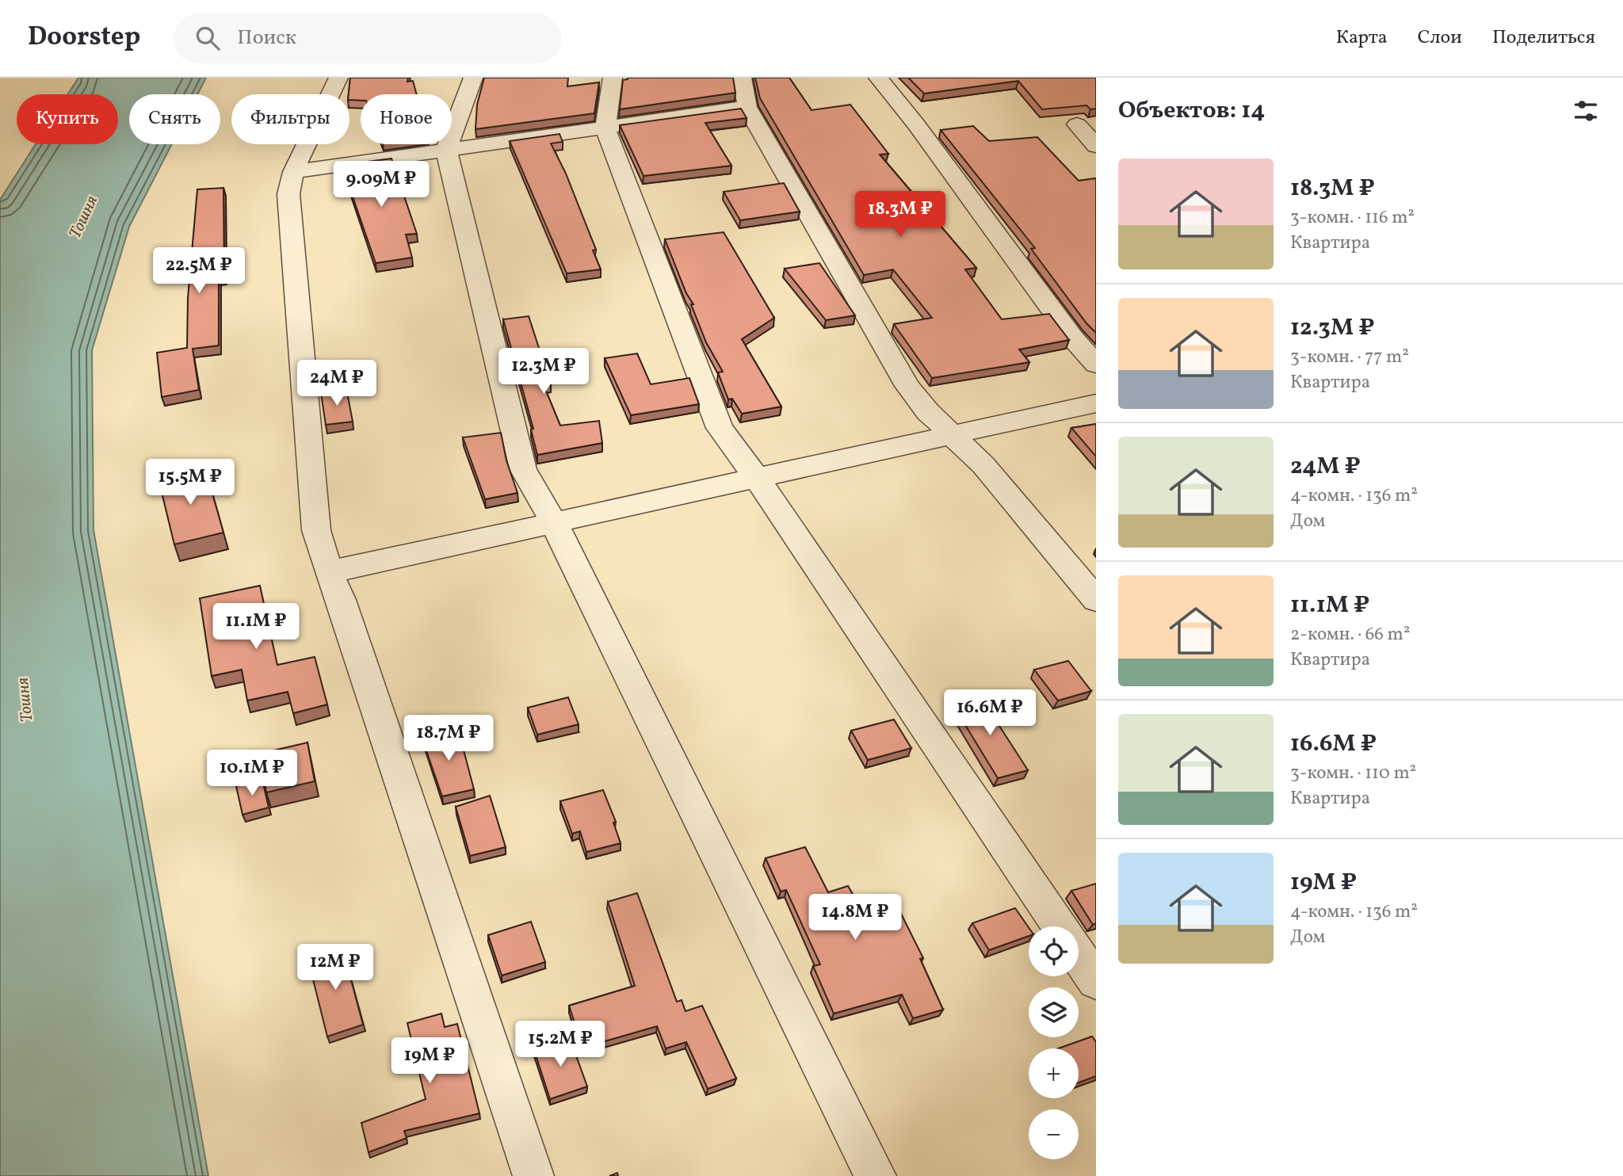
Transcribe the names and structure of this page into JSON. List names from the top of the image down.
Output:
{
  "water": ["Тошня"],
  "page": {
    "header": "Doorstep",
    "search": "Поиск",
    "nav": ["Карта", "Слои", "Поделиться"],
    "heading": "Объектов: 14",
    "chip": [
      "Купить",
      "Снять",
      "Фильтры",
      "Новое"
    ],
    "list": [
      {
        "name": "18.3M ₽",
        "note": "3-комн. · 116 m² · Квартира"
      },
      {
        "name": "12.3M ₽",
        "note": "3-комн. · 77 m² · Квартира"
      },
      {
        "name": "24M ₽",
        "note": "4-комн. · 136 m² · Дом"
      },
      {
        "name": "11.1M ₽",
        "note": "2-комн. · 66 m² · Квартира"
      },
      {
        "name": "16.6M ₽",
        "note": "3-комн. · 110 m² · Квартира"
      },
      {
        "name": "19M ₽",
        "note": "4-комн. · 136 m² · Дом"
      }
    ],
    "price": [
      "9.09M ₽",
      "18.3M ₽",
      "22.5M ₽",
      "12.3M ₽",
      "24M ₽",
      "15.5M ₽",
      "11.1M ₽",
      "16.6M ₽",
      "18.7M ₽",
      "10.1M ₽",
      "14.8M ₽",
      "12M ₽",
      "15.2M ₽",
      "19M ₽"
    ],
    "map_buttons": ["+", "−"]
  }
}
